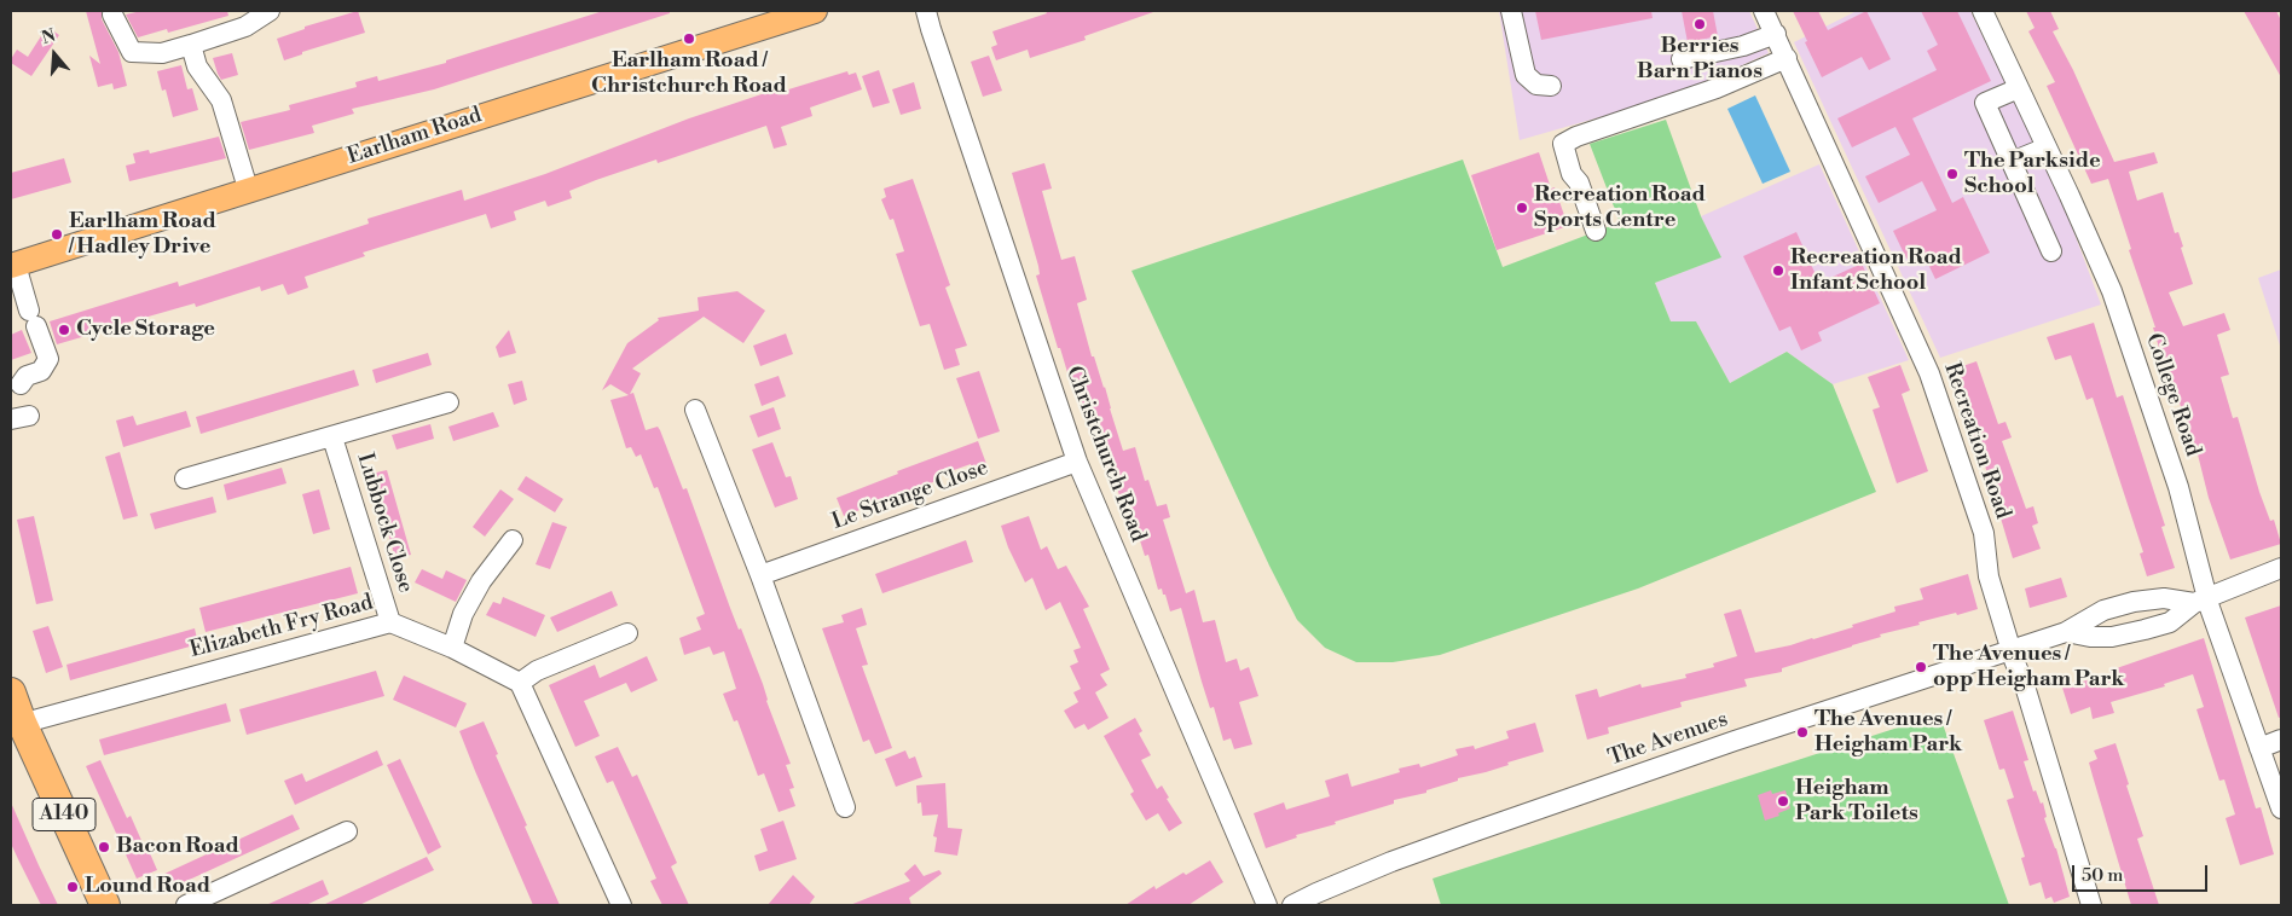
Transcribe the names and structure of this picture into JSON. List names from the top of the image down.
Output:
{
  "streets": {
    "highway": ["A140"],
    "main road": ["Earlham Road"],
    "street": [
      "College Road",
      "Recreation Road",
      "Christchurch Road",
      "Le Strange Close",
      "Lubbock Close",
      "Elizabeth Fry Road",
      "The Avenues"
    ]
  },
  "crossings": [
    ["College Road", "The Avenues"],
    ["Recreation Road", "The Avenues"],
    ["Christchurch Road", "Le Strange Close"],
    ["Lubbock Close", "Elizabeth Fry Road"],
    ["Elizabeth Fry Road", "A140"]
  ],
  "places": [
    "Berries Barn Pianos",
    "Earlham Road / Christchurch Road",
    "The Parkside School",
    "Recreation Road Sports Centre",
    "Earlham Road / Hadley Drive",
    "Recreation Road Infant School",
    "Cycle Storage",
    "The Avenues / opp Heigham Park",
    "The Avenues / Heigham Park",
    "Heigham Park Toilets",
    "Bacon Road",
    "Lound Road"
  ],
  "scale_bar": "50 m",
  "north": "top"
}
